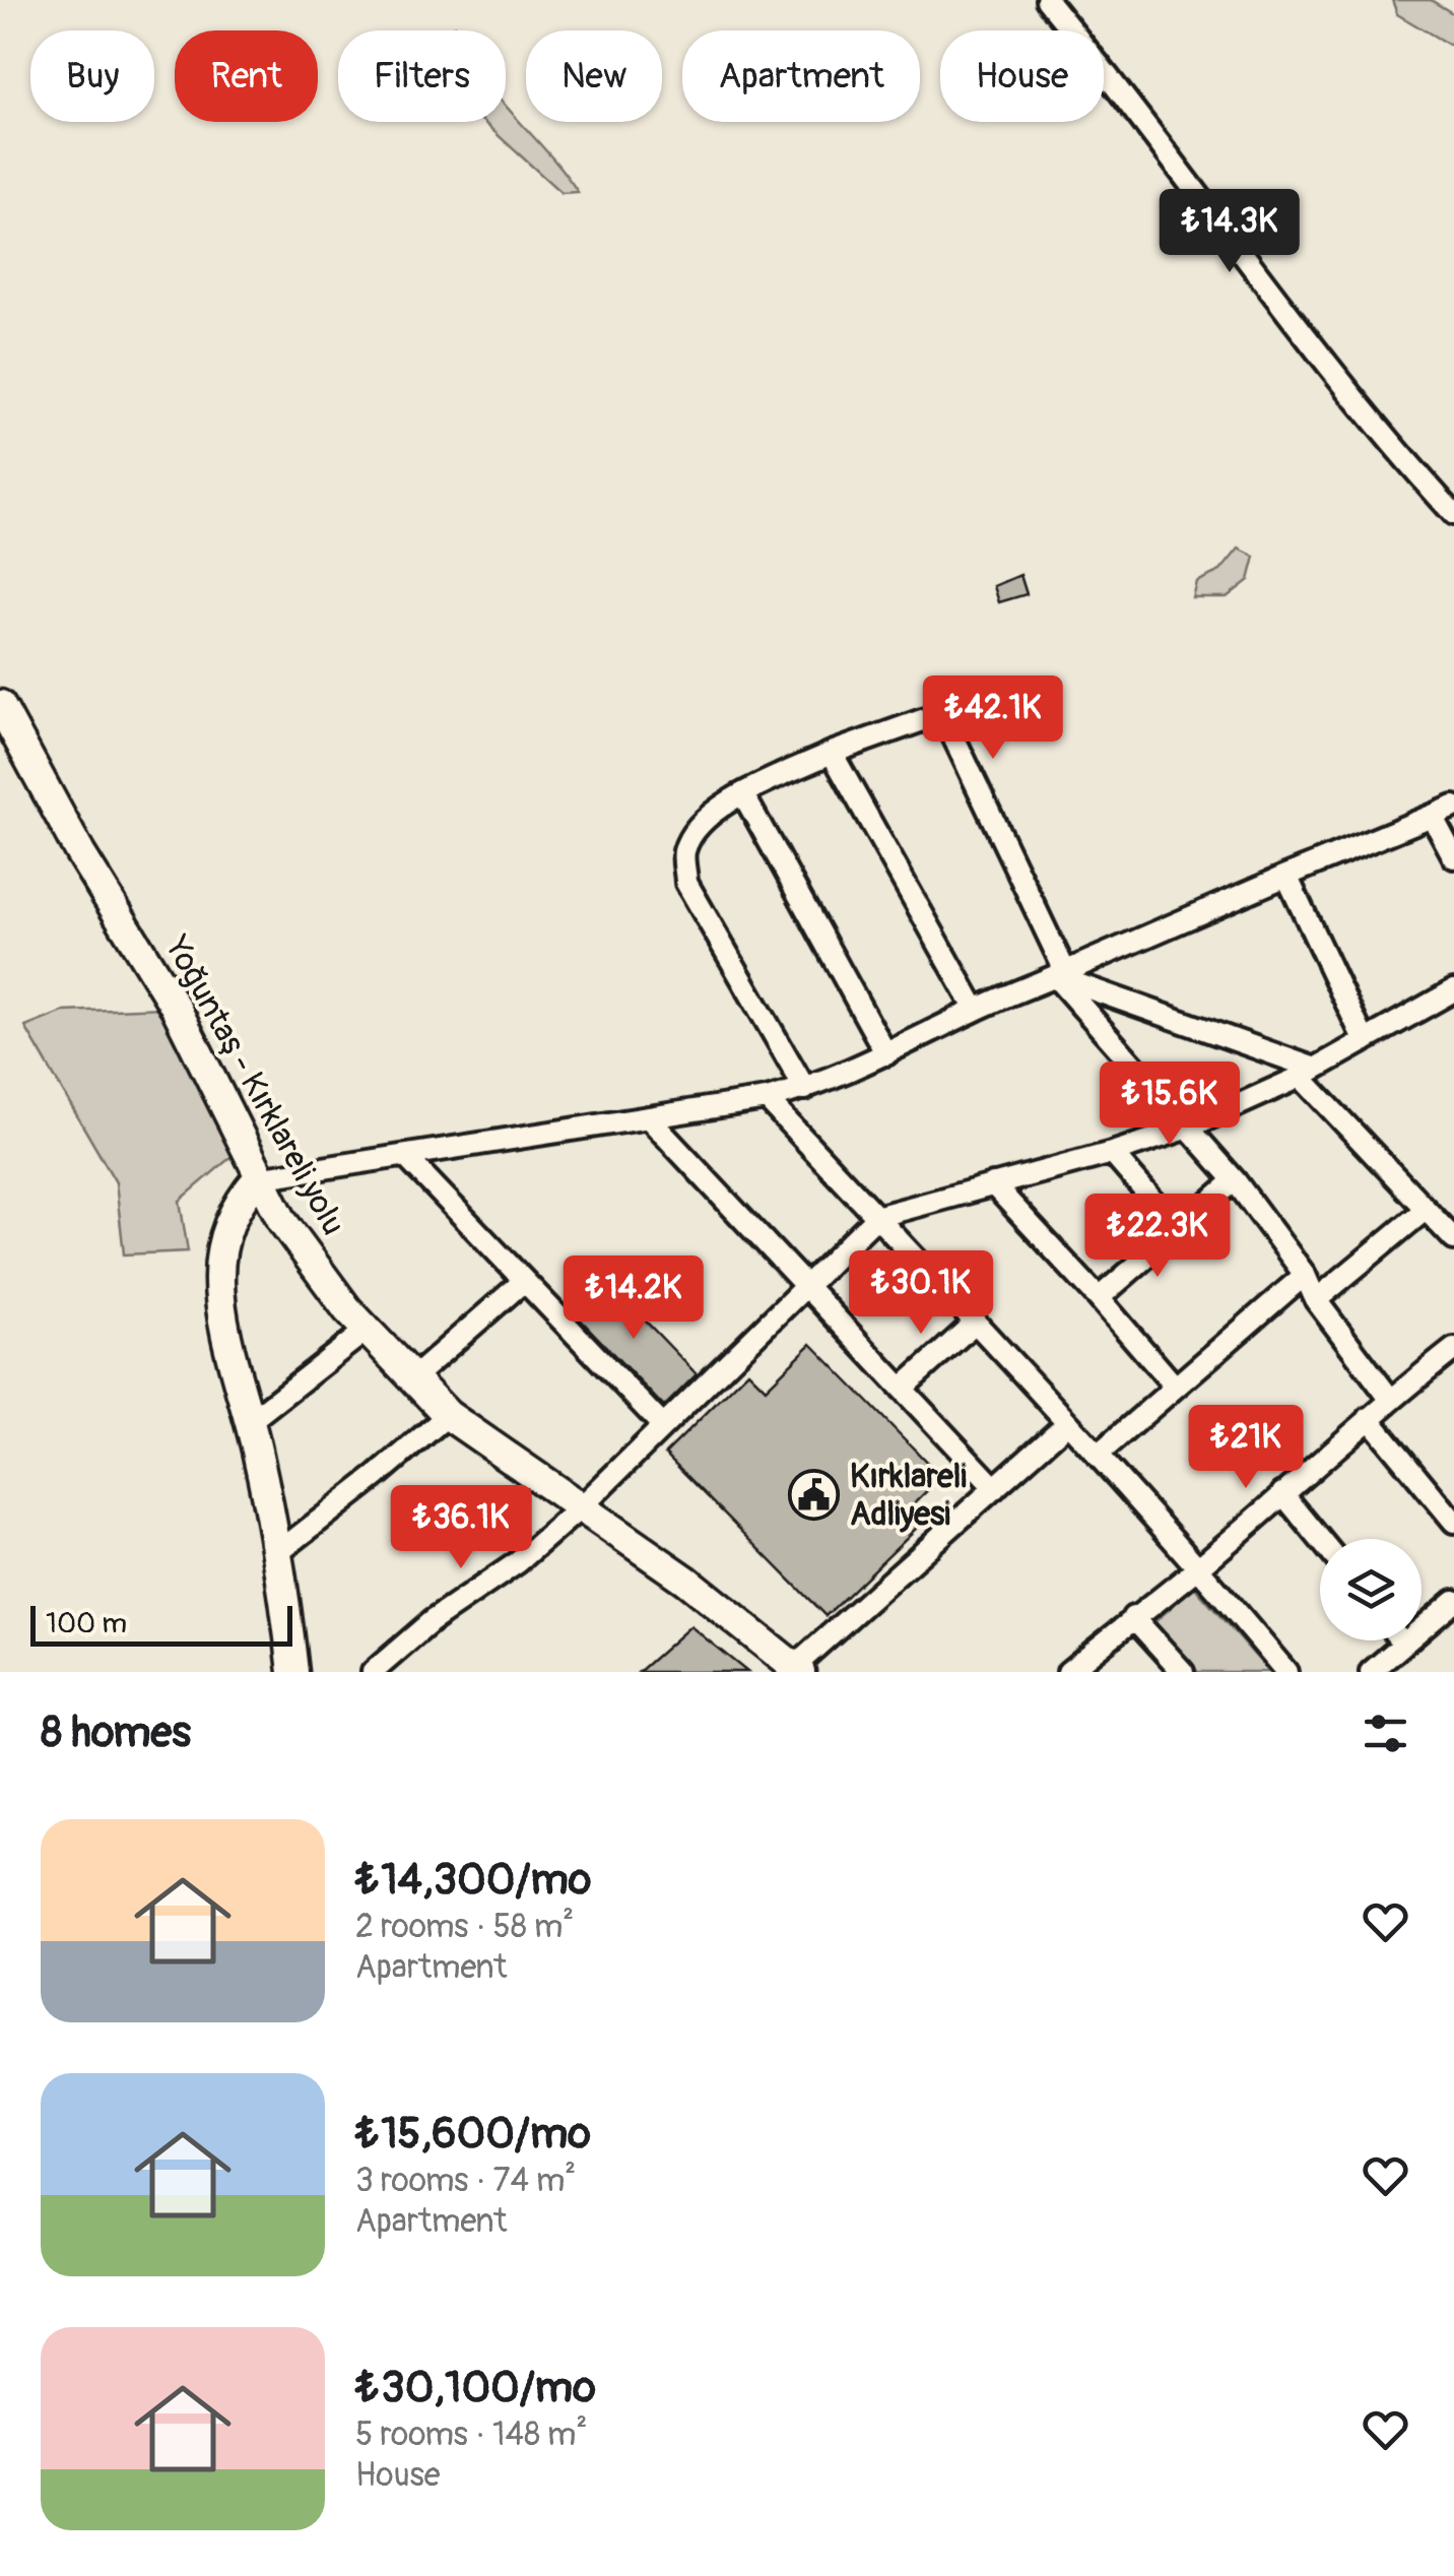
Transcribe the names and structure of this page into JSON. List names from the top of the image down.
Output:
{
  "streets": {
    "street": ["Yoğuntaş - Kırklareli yolu"]
  },
  "places": {
    "public building": ["Kırklareli Adliyesi"]
  },
  "scale_bar": "100 m",
  "page": {
    "chip": [
      "Buy",
      "Rent",
      "Filters",
      "New",
      "Apartment",
      "House"
    ],
    "price": [
      "₺14.3K",
      "₺42.1K",
      "₺15.6K",
      "₺22.3K",
      "₺30.1K",
      "₺14.2K",
      "₺21K",
      "₺36.1K"
    ],
    "scale": "100 m",
    "heading": "8 homes",
    "list": [
      {
        "name": "₺14,300/mo",
        "note": "2 rooms · 58 m² · Apartment"
      },
      {
        "name": "₺15,600/mo",
        "note": "3 rooms · 74 m² · Apartment"
      },
      {
        "name": "₺30,100/mo",
        "note": "5 rooms · 148 m² · House"
      }
    ]
  }
}
